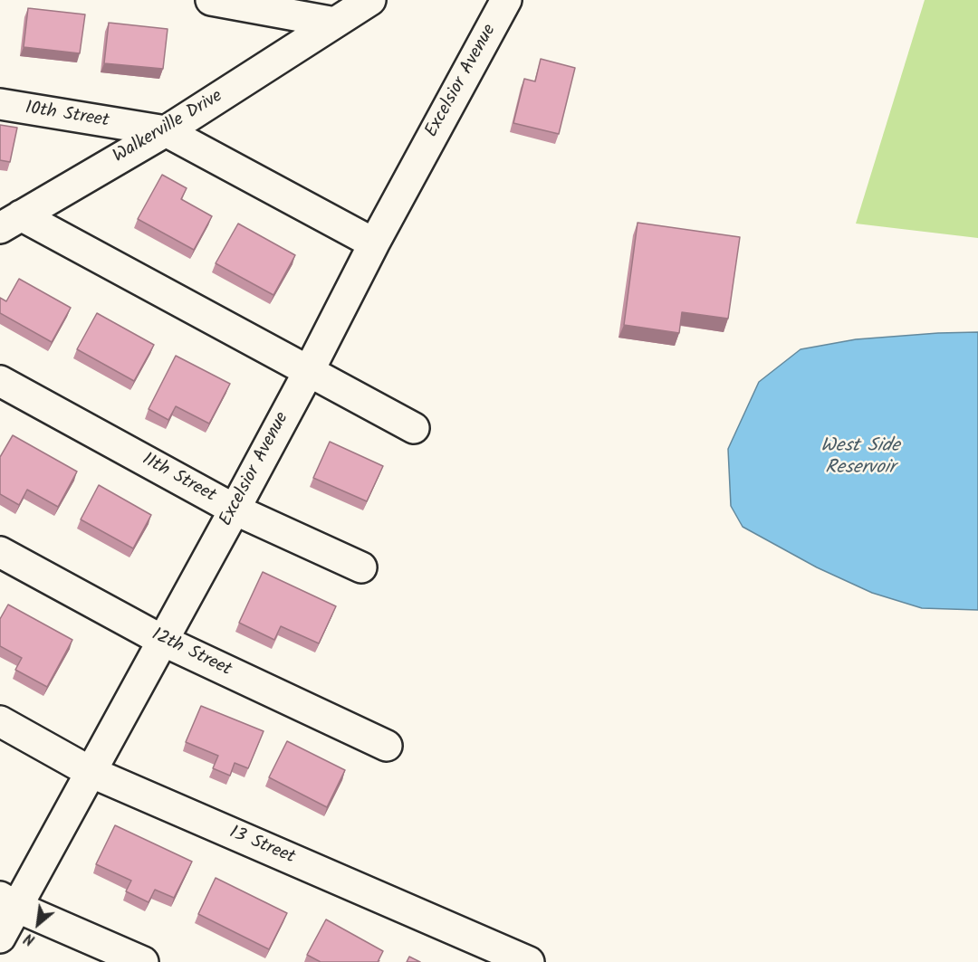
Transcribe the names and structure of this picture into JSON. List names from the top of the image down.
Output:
{
  "streets": {
    "street": [
      "Excelsior Avenue",
      "10th Street",
      "Walkerville Drive",
      "11th Street",
      "12th Street",
      "13 Street"
    ]
  },
  "crossings": [
    ["Excelsior Avenue", "10th Street"],
    ["Excelsior Avenue", "11th Street"],
    ["Excelsior Avenue", "12th Street"],
    ["Excelsior Avenue", "13 Street"],
    ["10th Street", "Walkerville Drive"]
  ],
  "water": ["West Side Reservoir"],
  "north": "bottom left"
}
